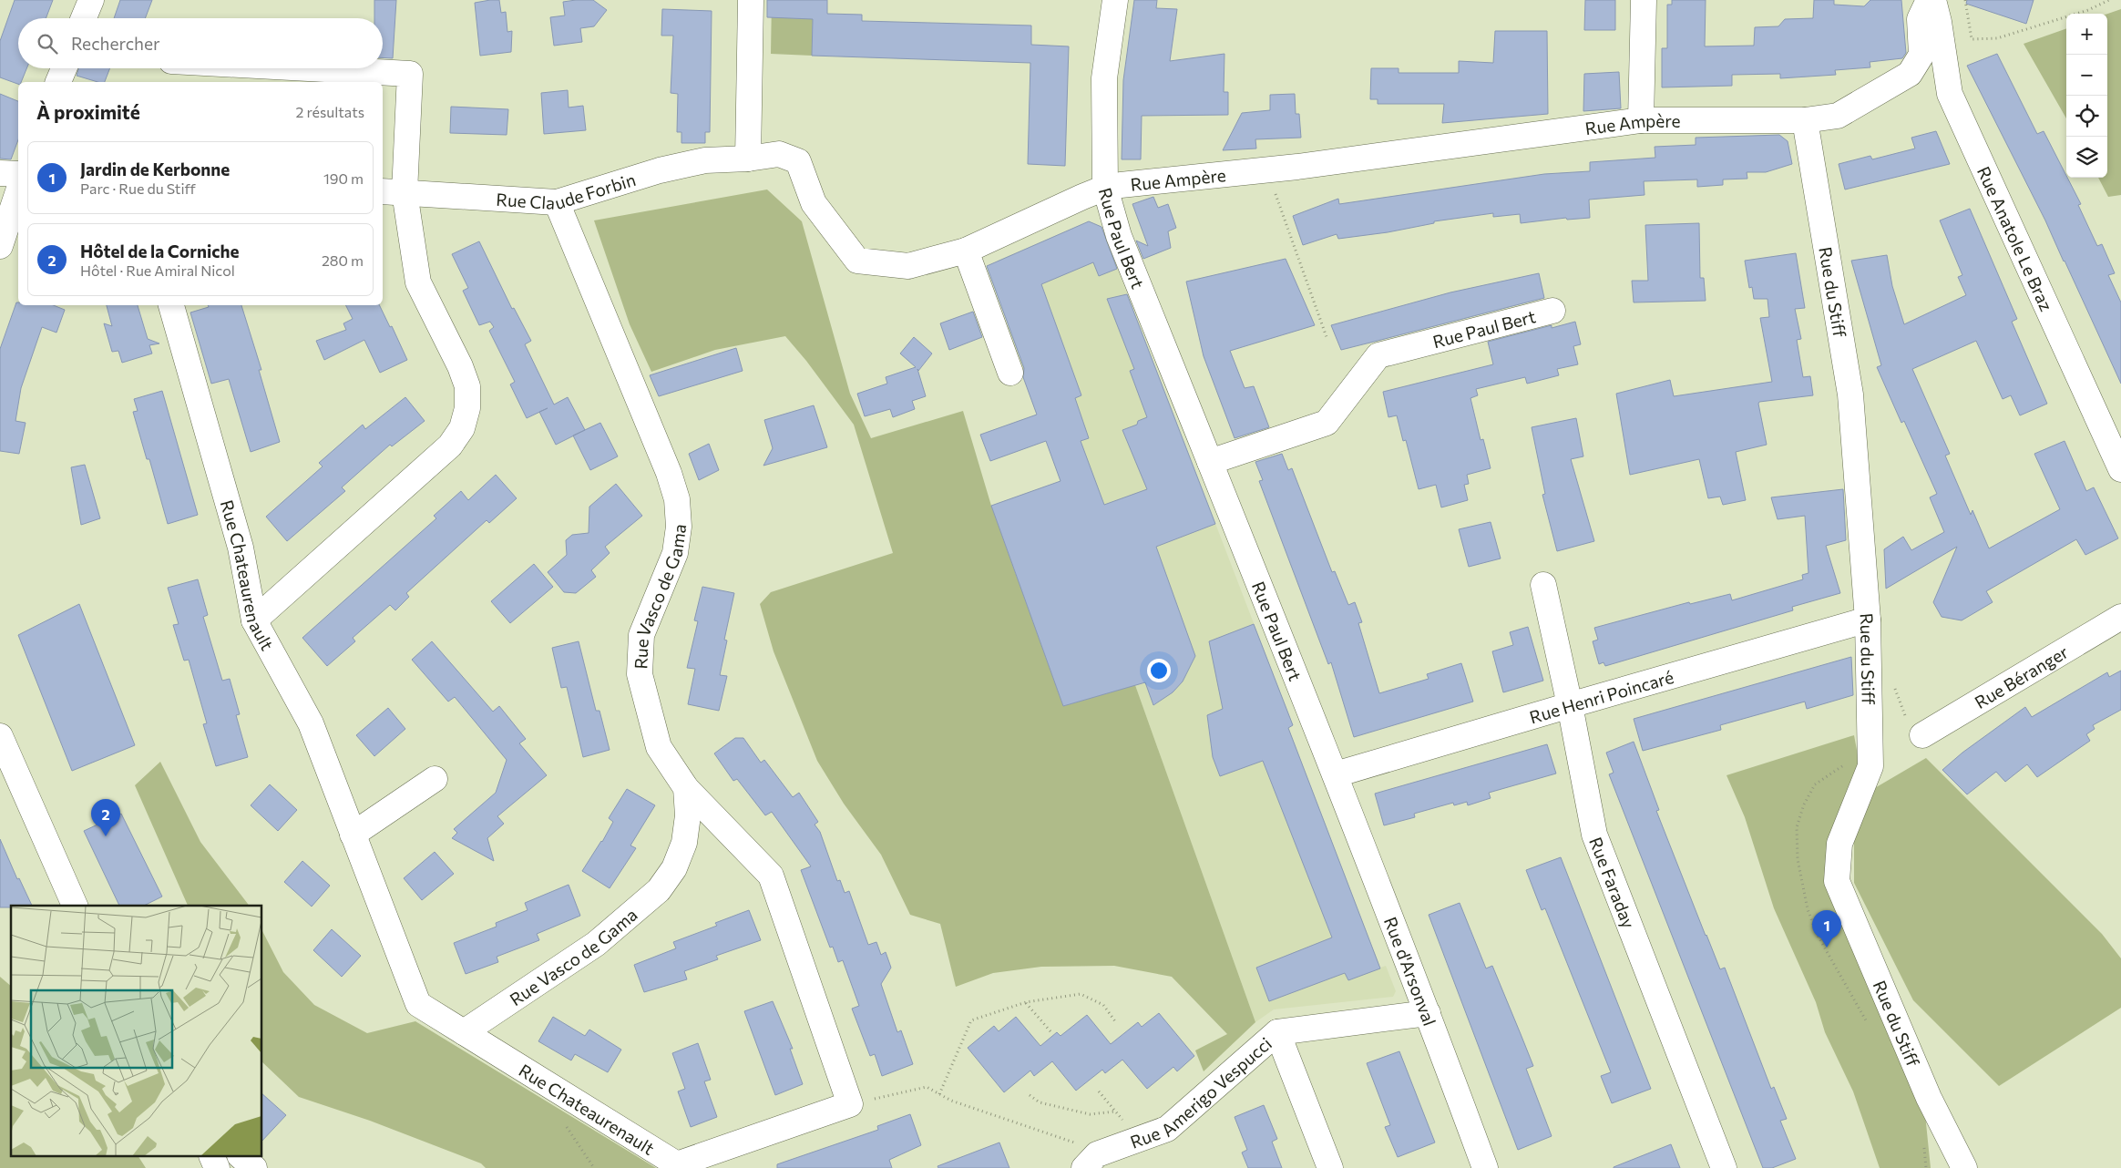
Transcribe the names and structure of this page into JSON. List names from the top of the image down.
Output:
{
  "streets": {
    "street": [
      "Rue Ampère",
      "Rue Claude Forbin",
      "Rue Paul Bert",
      "Rue Anatole Le Braz",
      "Rue du Stiff",
      "Rue Chateaurenault",
      "Rue Vasco de Gama",
      "Rue Béranger",
      "Rue Henri Poincaré",
      "Rue Faraday",
      "Rue d'Arsonval",
      "Rue Amerigo Vespucci"
    ]
  },
  "crossings": [
    ["Rue Ampère", "Rue Claude Forbin"],
    ["Rue Ampère", "Rue Paul Bert"],
    ["Rue Ampère", "Rue du Stiff"],
    ["Rue Claude Forbin", "Rue Vasco de Gama"],
    ["Rue Paul Bert", "Rue Henri Poincaré"],
    ["Rue Paul Bert", "Rue d'Arsonval"],
    ["Rue du Stiff", "Rue Henri Poincaré"],
    ["Rue Chateaurenault", "Rue Vasco de Gama"],
    ["Rue Henri Poincaré", "Rue Faraday"],
    ["Rue Henri Poincaré", "Rue d'Arsonval"],
    ["Rue d'Arsonval", "Rue Amerigo Vespucci"]
  ],
  "page": {
    "map_buttons": ["+", "−"],
    "search": "Rechercher",
    "heading": ["À proximité", "2 résultats"],
    "list": [
      {
        "mark": "1",
        "name": "Jardin de Kerbonne",
        "note": "Parc · Rue du Stiff",
        "value": "190 m"
      },
      {
        "mark": "2",
        "name": "Hôtel de la Corniche",
        "note": "Hôtel · Rue Amiral Nicol",
        "value": "280 m"
      }
    ],
    "pins": ["2", "1"]
  }
}
